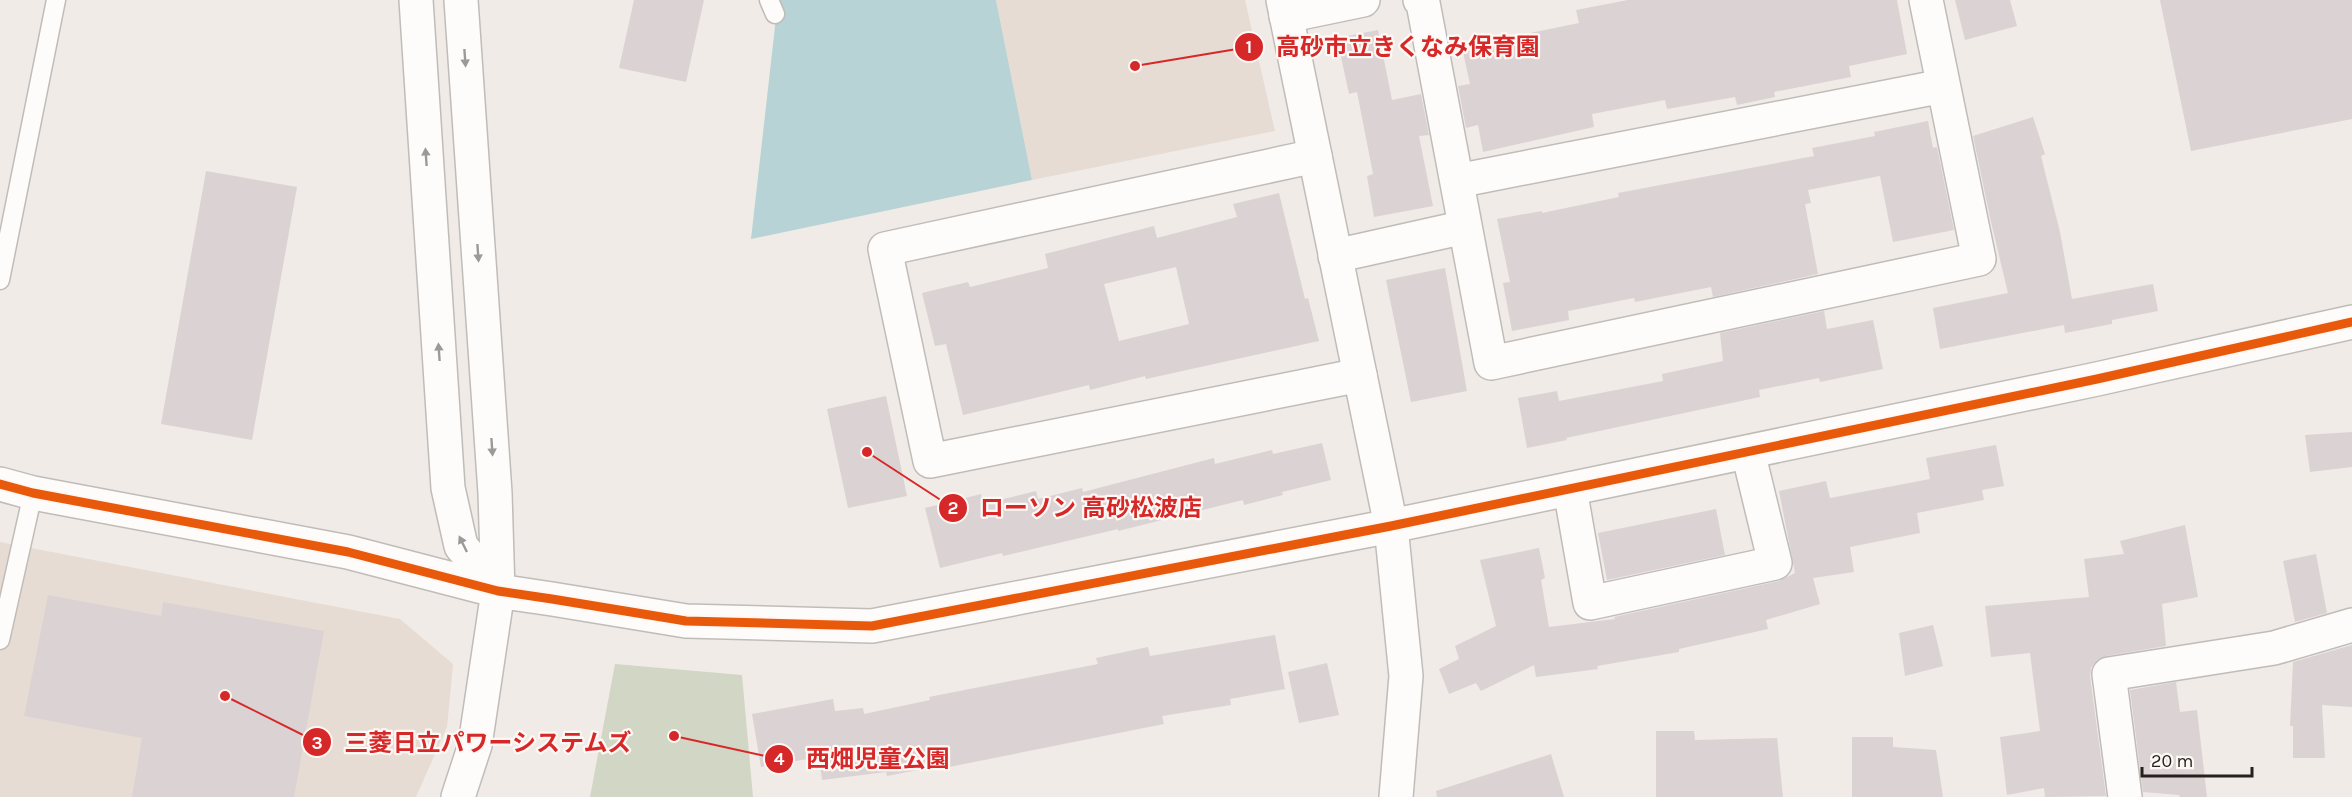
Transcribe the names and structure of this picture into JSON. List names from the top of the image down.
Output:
{
  "places": [
    "高砂市立きくなみ保育園",
    "ローソン 高砂松波店",
    "三菱日立パワーシステムズ",
    "西畑児童公園"
  ],
  "scale_bar": "20 m"
}
